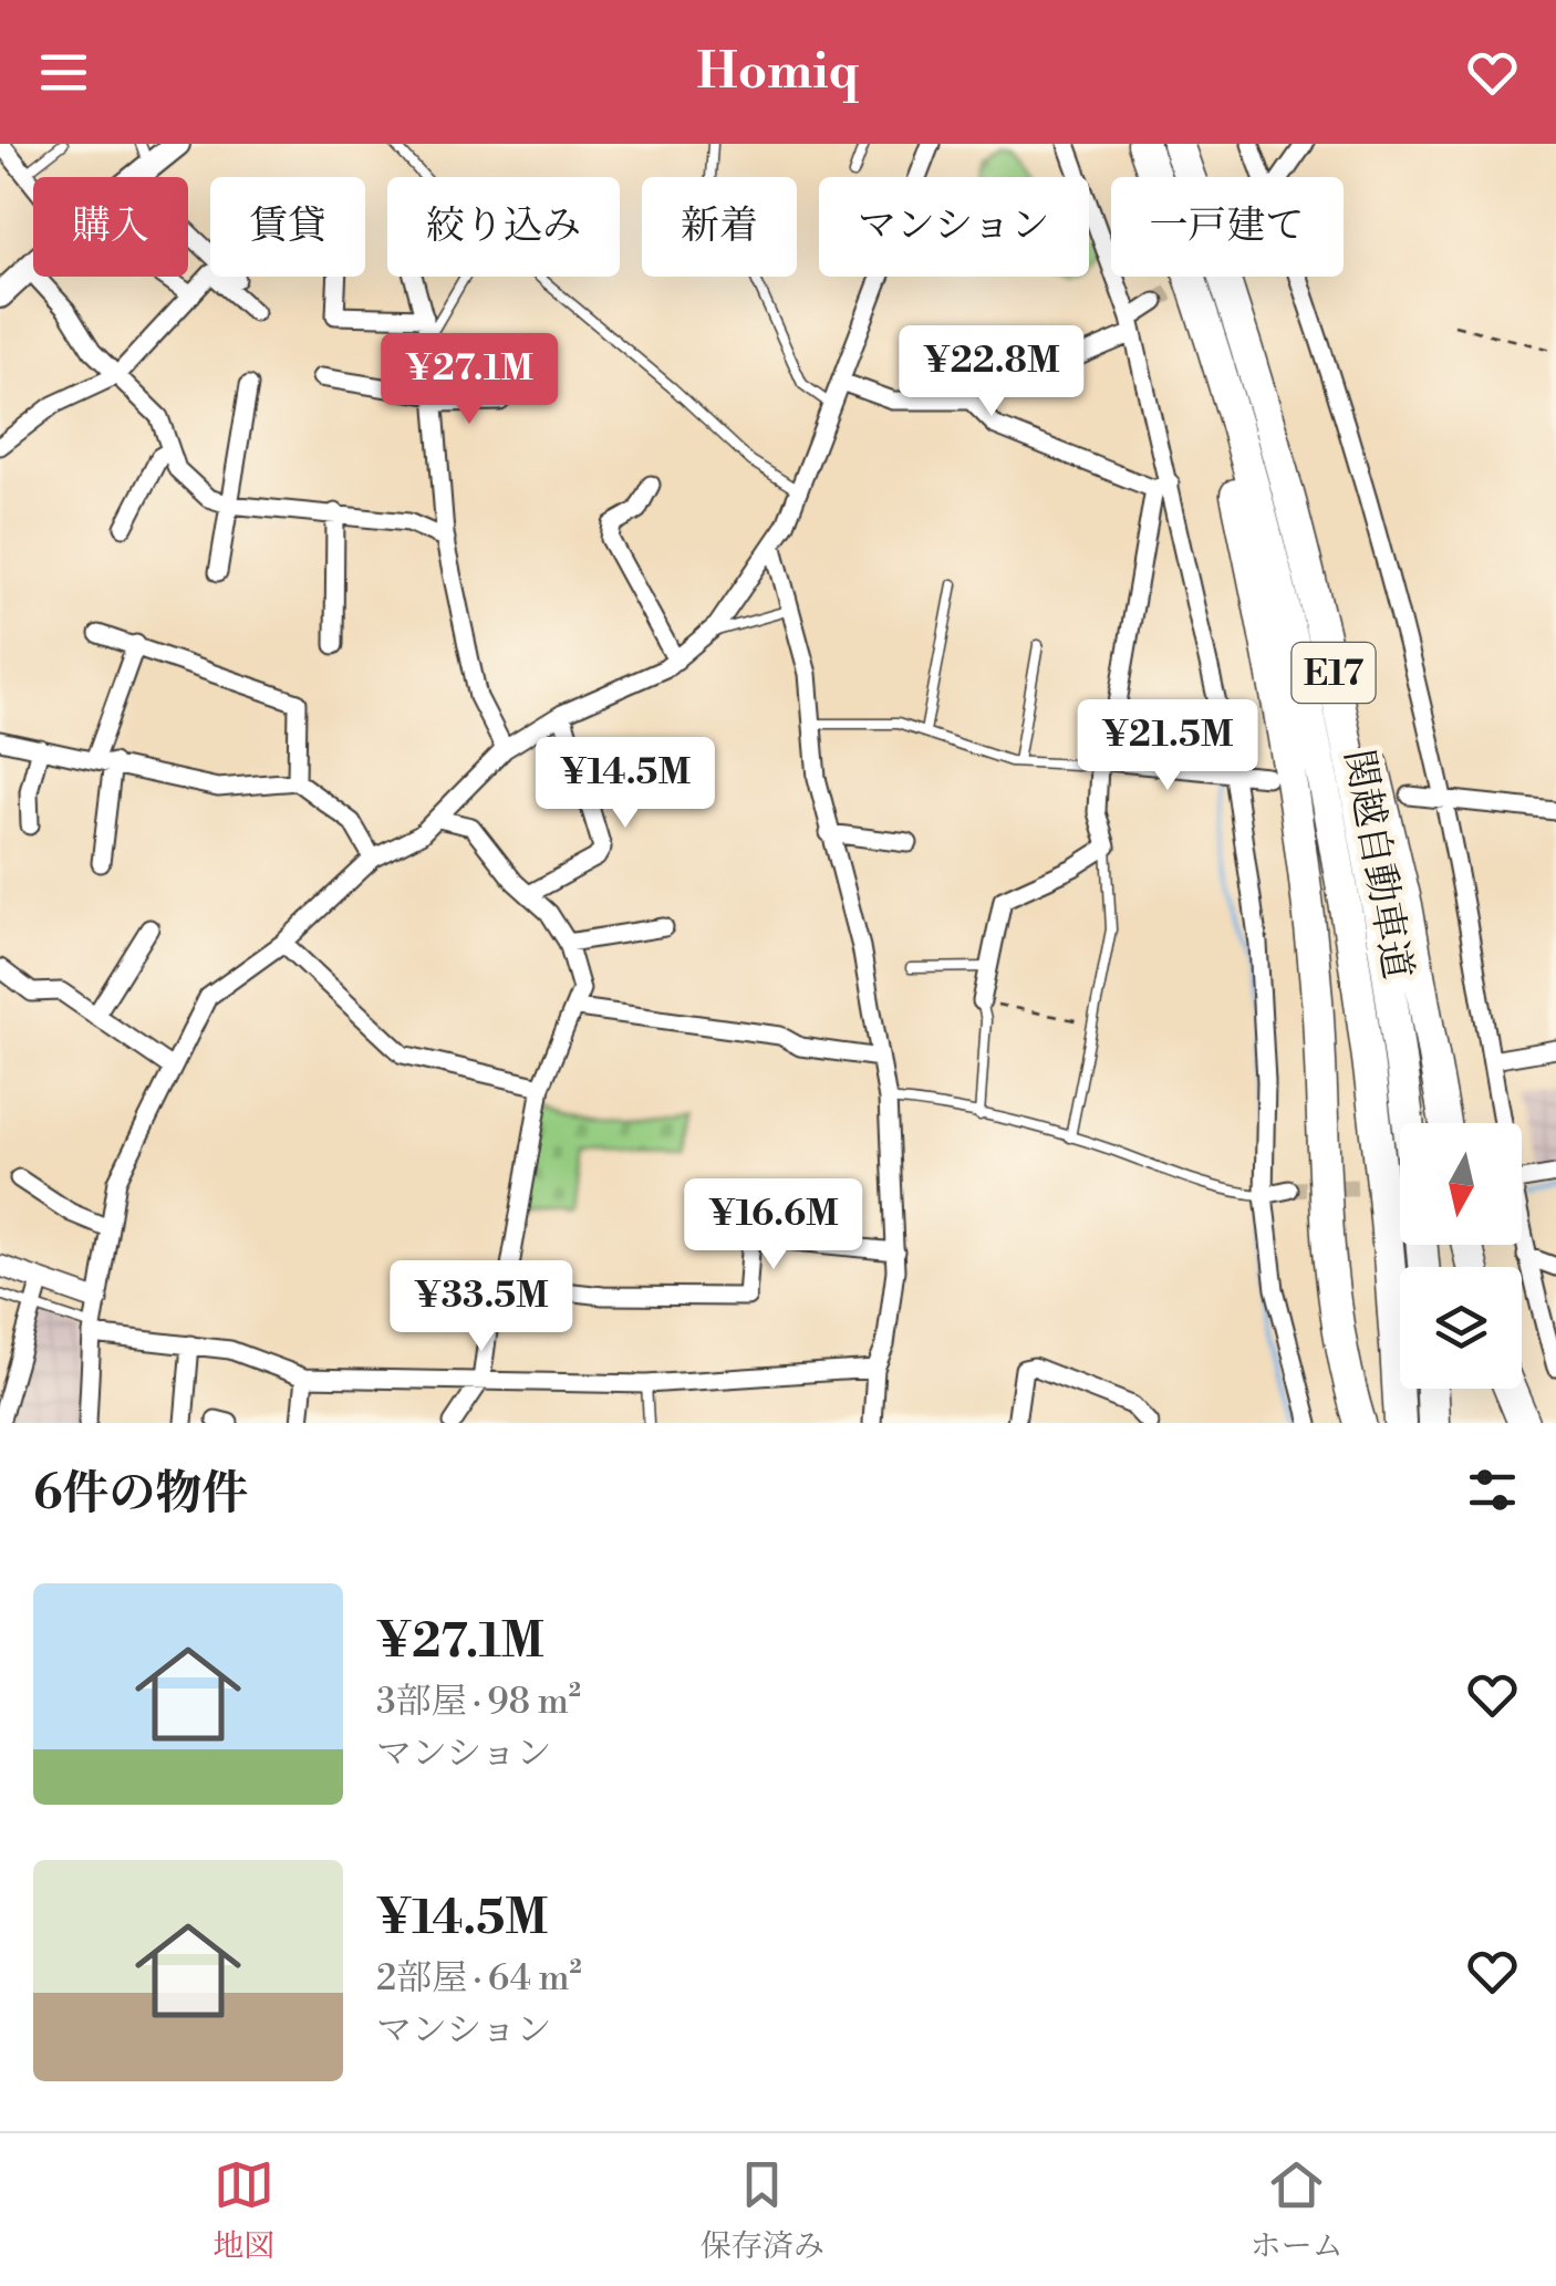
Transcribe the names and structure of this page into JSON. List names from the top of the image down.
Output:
{
  "streets": {
    "highway": ["E17", "関越自動車道"]
  },
  "north": "bottom",
  "page": {
    "header": "Homiq",
    "chip": [
      "購入",
      "賃貸",
      "絞り込み",
      "新着",
      "マンション",
      "一戸建て"
    ],
    "price": [
      "¥22.8M",
      "¥27.1M",
      "¥21.5M",
      "¥14.5M",
      "¥16.6M",
      "¥33.5M"
    ],
    "heading": "6件の物件",
    "list": [
      {
        "name": "¥27.1M",
        "note": "3部屋 · 98 m² · マンション"
      },
      {
        "name": "¥14.5M",
        "note": "2部屋 · 64 m² · マンション"
      }
    ],
    "tabs": ["地図", "保存済み", "ホーム"]
  }
}
